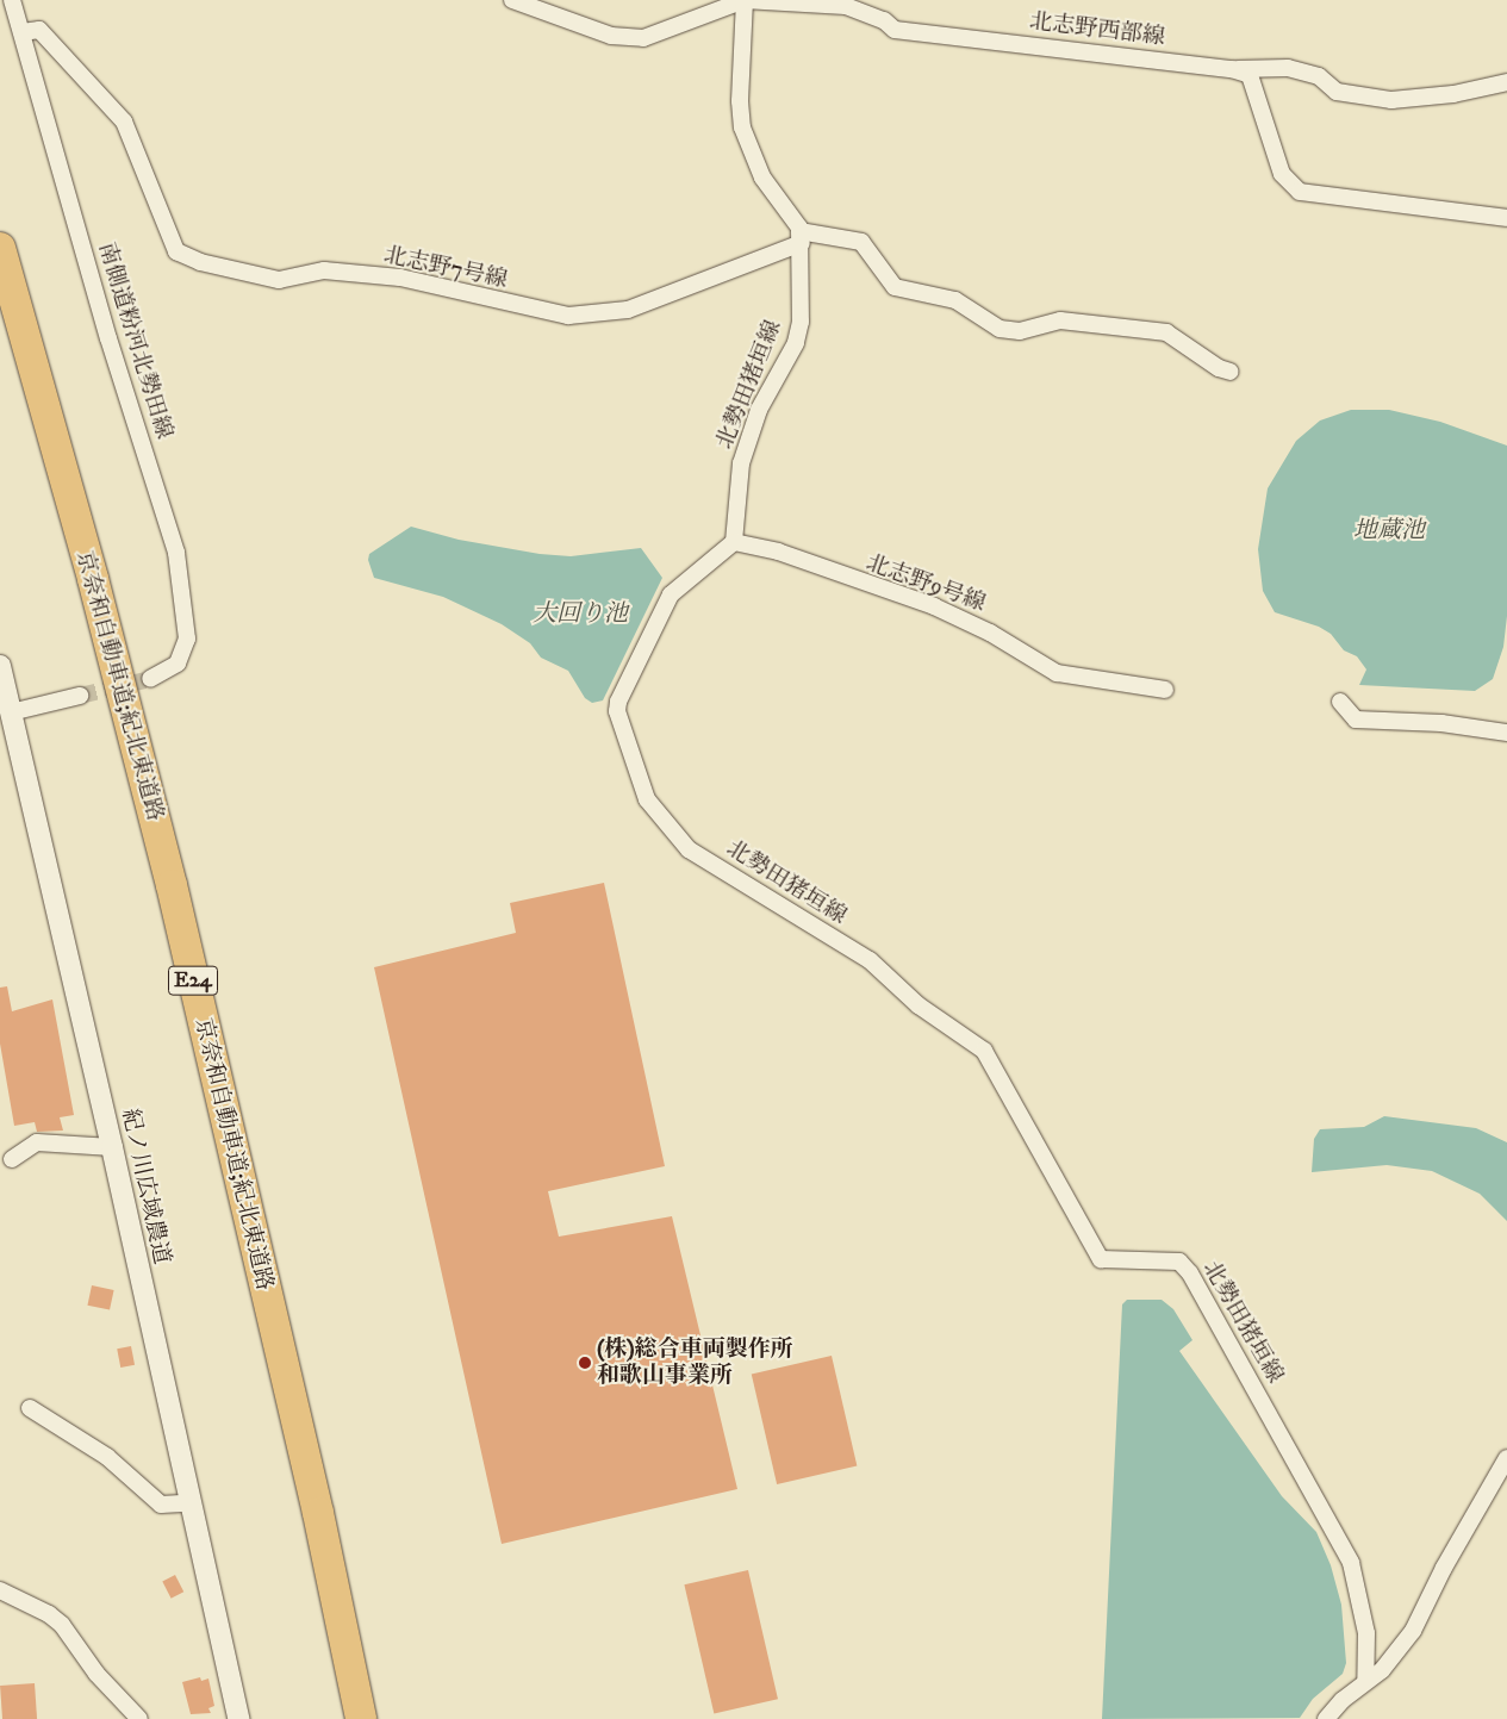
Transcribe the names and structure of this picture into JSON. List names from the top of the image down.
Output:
{
  "streets": {
    "highway": ["京奈和自動車道;紀北東道路", "E24"],
    "street": [
      "北志野西部線",
      "北志野7号線",
      "南側道粉河北勢田線",
      "北勢田猪垣線",
      "北志野9号線",
      "紀ノ川広域農道"
    ]
  },
  "crossings": [
    ["北志野7号線", "南側道粉河北勢田線"],
    ["北志野7号線", "北勢田猪垣線"],
    ["北勢田猪垣線", "北志野9号線"]
  ],
  "water": ["地蔵池", "大回り池"],
  "places": ["(株)総合車両製作所 和歌山事業所"]
}
